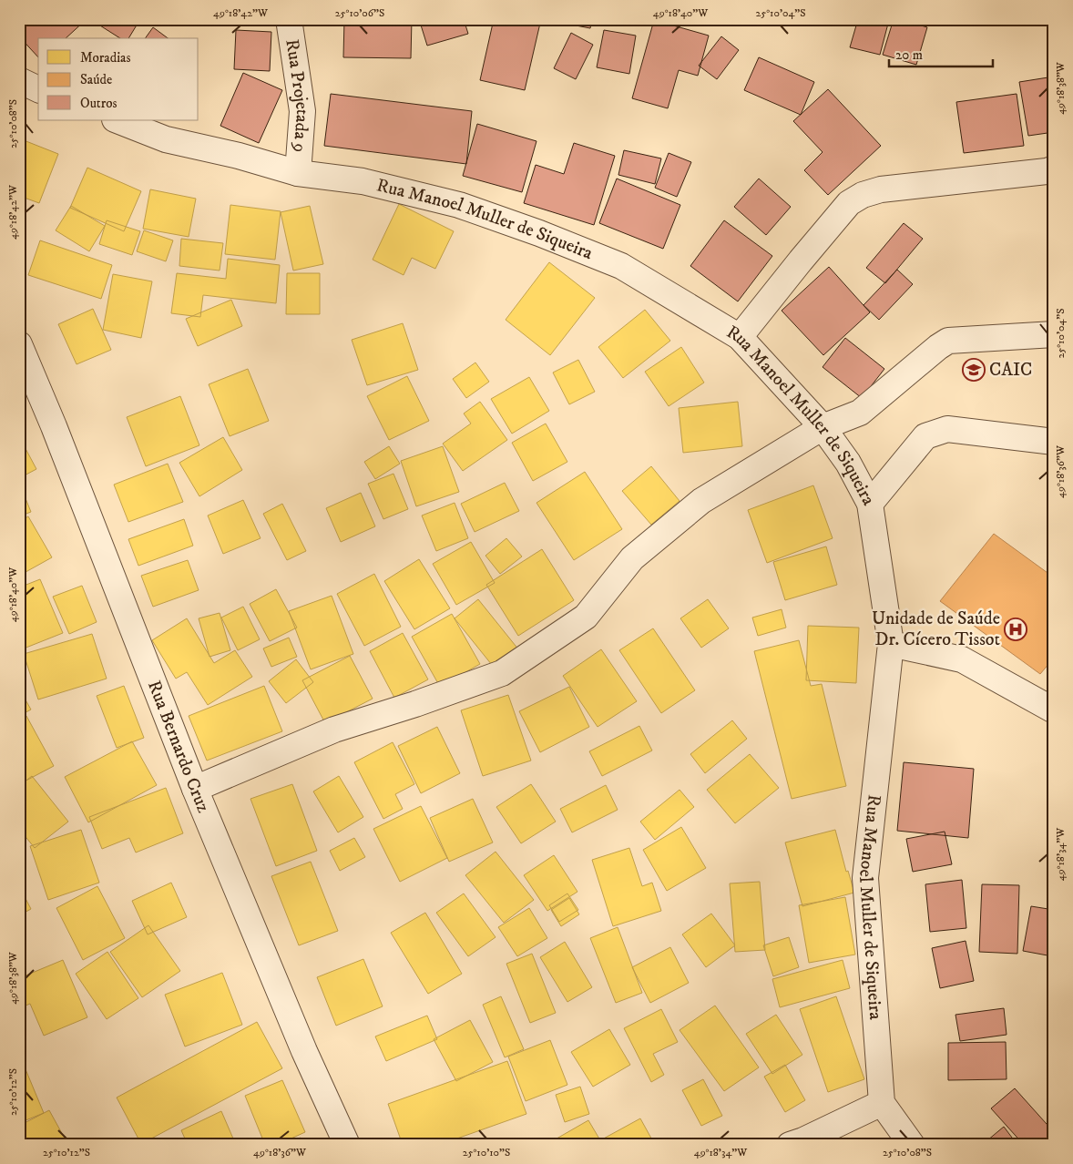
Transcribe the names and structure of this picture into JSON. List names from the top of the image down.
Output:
{
  "streets": {
    "street": ["Rua Projetada 9", "Rua Manoel Muller de Siqueira", "Rua Bernardo Cruz"]
  },
  "crossings": [
    ["Rua Projetada 9", "Rua Manoel Muller de Siqueira"]
  ],
  "places": {
    "school or university": ["CAIC"],
    "hospital": ["Unidade de Saúde Dr. Cícero Tissot"]
  },
  "legend": ["Moradias", "Saúde", "Outros"],
  "scale_bar": "20 m",
  "coordinates": [
    "49°18'42\"W",
    "25°10'06\"S",
    "49°18'40\"W",
    "25°10'04\"S",
    "49°18'38\"W",
    "25°10'08\"S",
    "49°18'36\"W",
    "49°18'34\"W",
    "25°10'12\"S",
    "25°10'10\"S"
  ]
}
